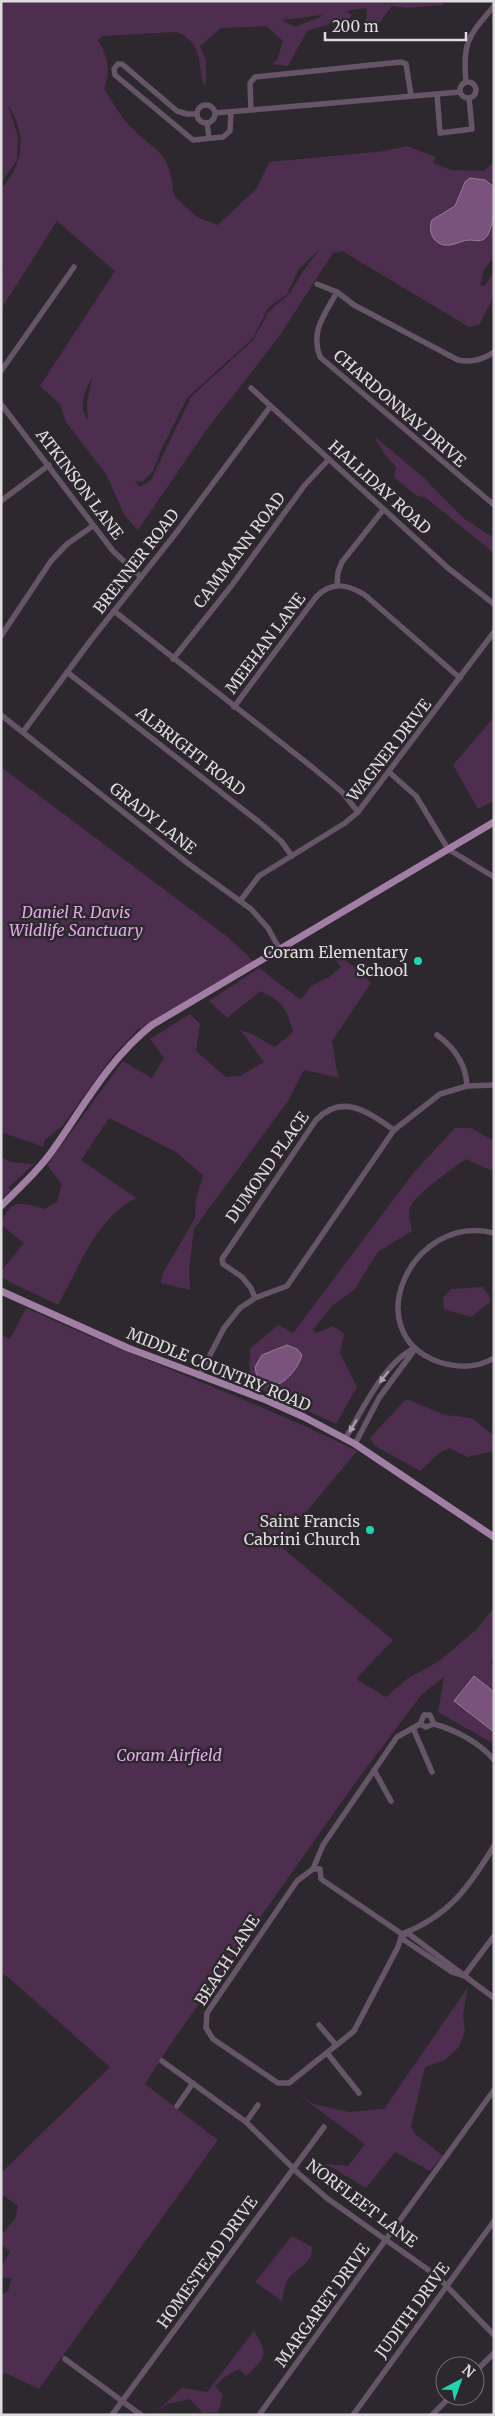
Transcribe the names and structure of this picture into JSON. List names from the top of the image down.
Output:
{
  "streets": {
    "main road": ["MIDDLE COUNTRY ROAD"],
    "street": [
      "CHARDONNAY DRIVE",
      "ATKINSON LANE",
      "HALLIDAY ROAD",
      "CAMMANN ROAD",
      "BRENNER ROAD",
      "MEEHAN LANE",
      "WAGNER DRIVE",
      "ALBRIGHT ROAD",
      "GRADY LANE",
      "DUMOND PLACE",
      "BEACH LANE",
      "NORFLEET LANE",
      "HOMESTEAD DRIVE",
      "MARGARET DRIVE",
      "JUDITH DRIVE"
    ]
  },
  "crossings": [
    ["ATKINSON LANE", "BRENNER ROAD"],
    ["HALLIDAY ROAD", "CAMMANN ROAD"],
    ["HALLIDAY ROAD", "BRENNER ROAD"],
    ["BRENNER ROAD", "ALBRIGHT ROAD"],
    ["BRENNER ROAD", "GRADY LANE"],
    ["WAGNER DRIVE", "ALBRIGHT ROAD"],
    ["WAGNER DRIVE", "GRADY LANE"],
    ["NORFLEET LANE", "HOMESTEAD DRIVE"],
    ["NORFLEET LANE", "MARGARET DRIVE"],
    ["NORFLEET LANE", "JUDITH DRIVE"]
  ],
  "parks": ["Daniel R. Davis Wildlife Sanctuary", "Coram Airfield"],
  "places": ["Coram Elementary School", "Saint Francis Cabrini Church"],
  "scale_bar": "200 m",
  "north": "top right"
}
